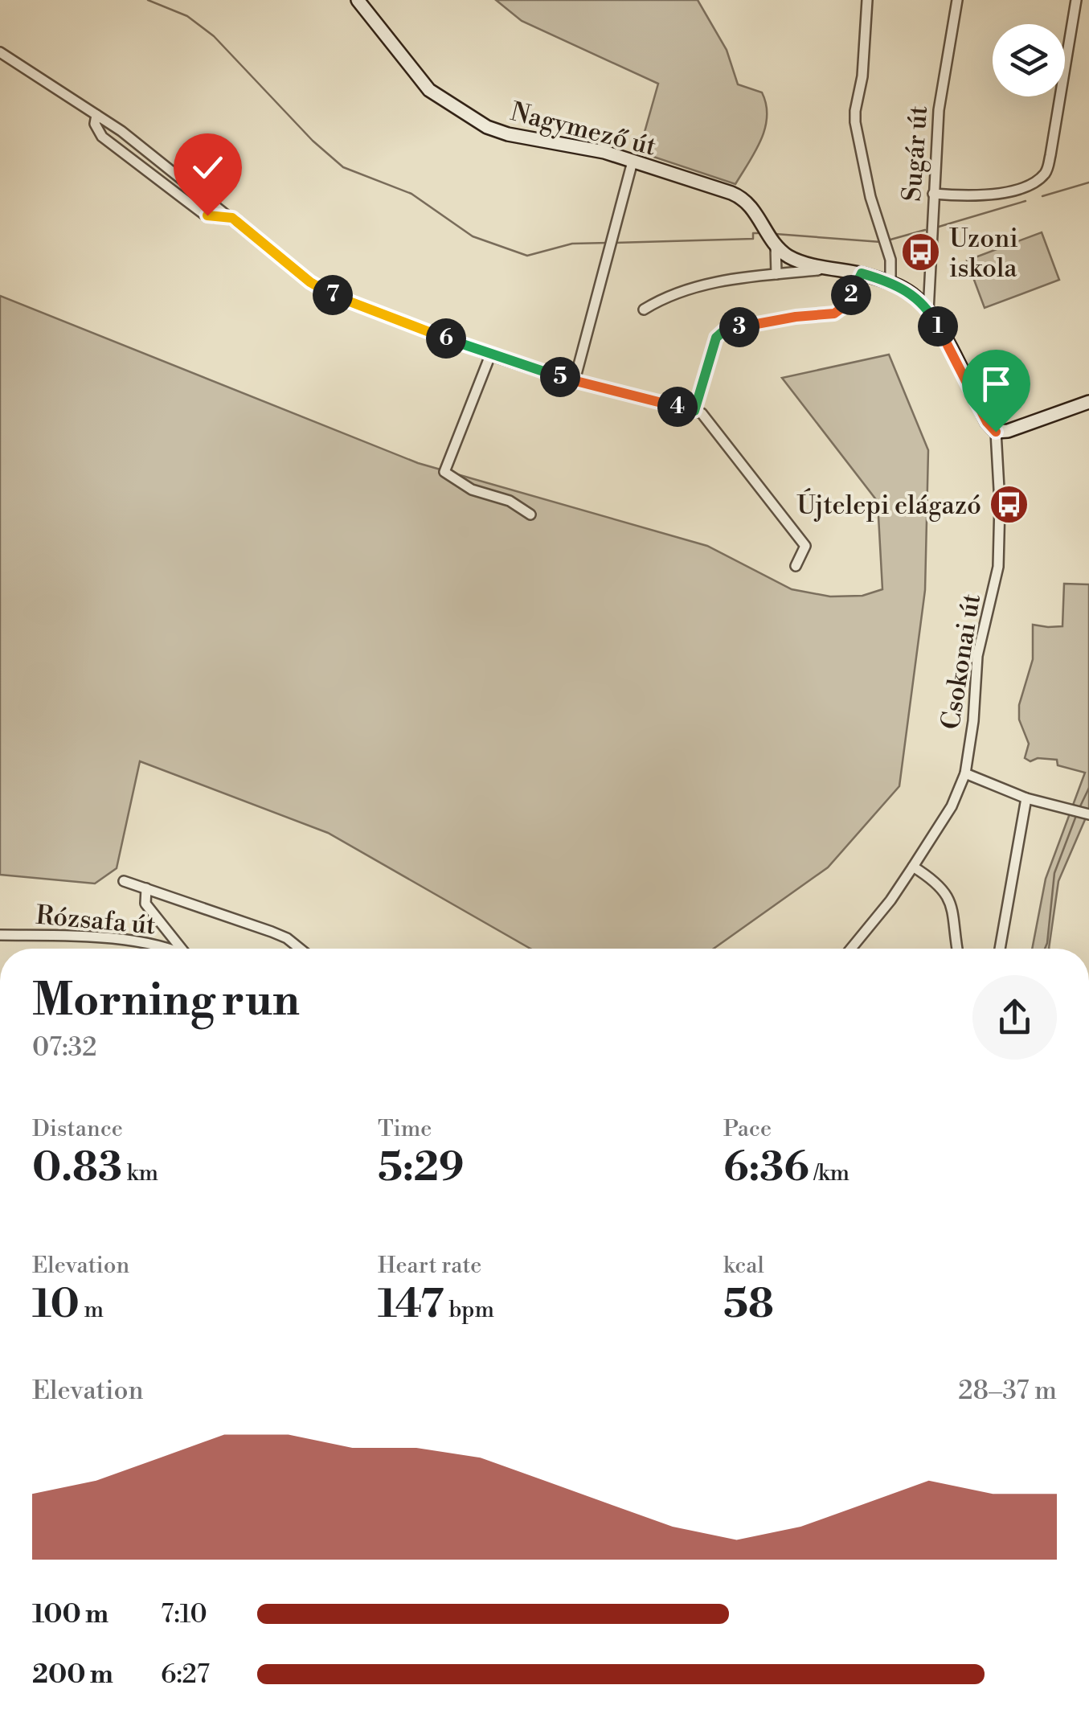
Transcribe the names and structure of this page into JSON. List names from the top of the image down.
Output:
{
  "streets": {
    "main road": ["Nagymező út"],
    "street": ["Sugár út", "Csokonai út", "Rózsafa út"]
  },
  "places": {
    "bus stop": ["Uzoni iskola", "Újtelepi elágazó"]
  },
  "page": {
    "pins": [
      "2",
      "7",
      "1",
      "3",
      "6",
      "5",
      "4"
    ],
    "heading": ["Morning run", "07:32"],
    "stats": [
      ["Distance", "0.83 km"],
      ["Time", "5:29"],
      ["Pace", "6:36 /km"],
      ["Elevation", "10 m"],
      ["Heart rate", "147 bpm"],
      ["kcal", "58"]
    ],
    "chart": ["Elevation", "28–37 m"],
    "list": [
      {
        "name": "100 m",
        "note": "7:10"
      },
      {
        "name": "200 m",
        "note": "6:27"
      }
    ]
  }
}
